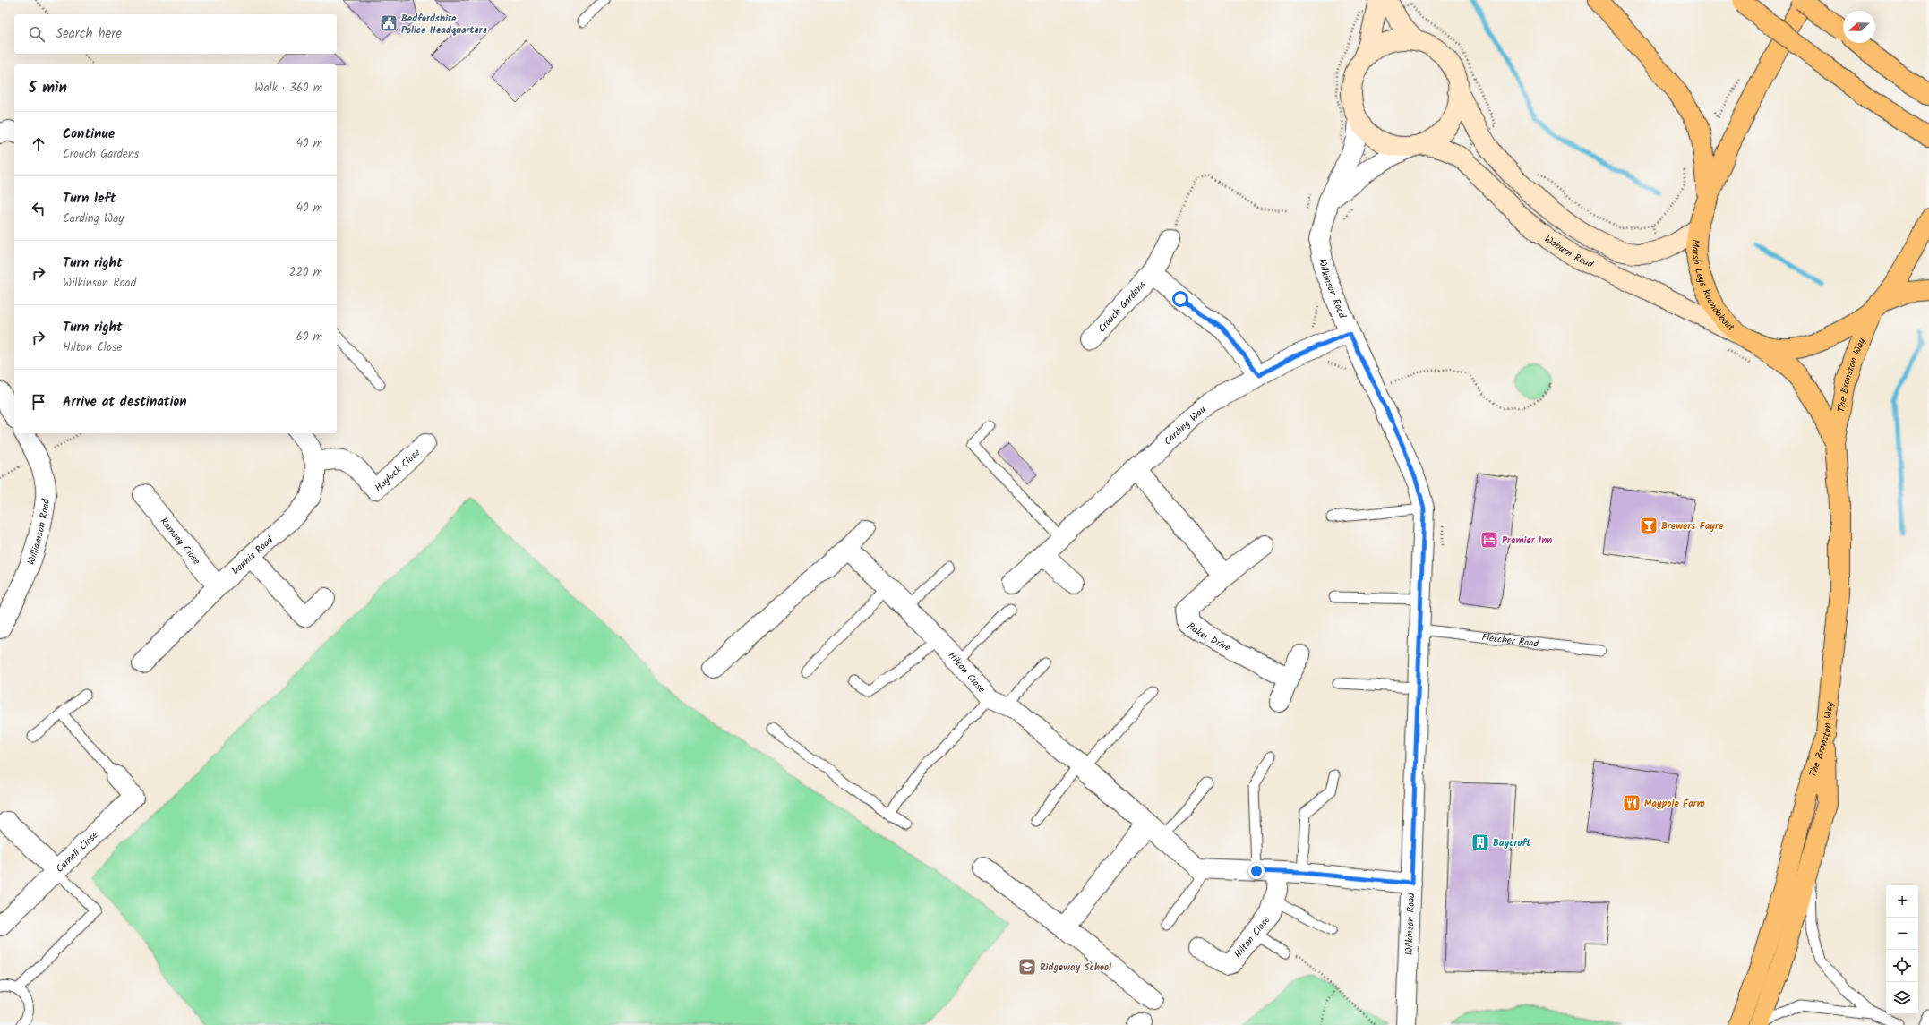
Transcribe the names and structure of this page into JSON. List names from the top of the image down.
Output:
{
  "streets": {
    "highway": ["Marsh Leys Roundabout", "The Branston Way"],
    "main road": ["Woburn Road"],
    "street": [
      "Wilkinson Road",
      "Crouch Gardens",
      "Carding Way",
      "Haylock Close",
      "Williamson Road",
      "Ramsey Close",
      "Dennis Road",
      "Baker Drive",
      "Hilton Close",
      "Carnell Close"
    ],
    "lane": ["Fletcher Road"]
  },
  "crossings": [
    ["Woburn Road", "Marsh Leys Roundabout"],
    ["Woburn Road", "Wilkinson Road"],
    ["Woburn Road", "The Branston Way"],
    ["Marsh Leys Roundabout", "The Branston Way"],
    ["Wilkinson Road", "Carding Way"],
    ["Wilkinson Road", "Fletcher Road"],
    ["Wilkinson Road", "Hilton Close"],
    ["Crouch Gardens", "Carding Way"],
    ["Haylock Close", "Dennis Road"],
    ["Ramsey Close", "Dennis Road"]
  ],
  "places": {
    "public building": ["Bedfordshire Police Headquarters"],
    "bar": ["Brewers Fayre"],
    "hotel": ["Premier Inn"],
    "restaurant": ["Maypole Farm"],
    "building": ["Baycroft"],
    "school or university": ["Ridgeway School"]
  },
  "north": "left",
  "page": {
    "search": "Search here",
    "heading": ["5 min", "Walk · 360 m"],
    "list": [
      ["Continue", "Crouch Gardens", "40 m"],
      ["Turn left", "Carding Way", "40 m"],
      ["Turn right", "Wilkinson Road", "220 m"],
      ["Turn right", "Hilton Close", "60 m"],
      "Arrive at destination"
    ],
    "map_buttons": ["+", "−"]
  }
}
